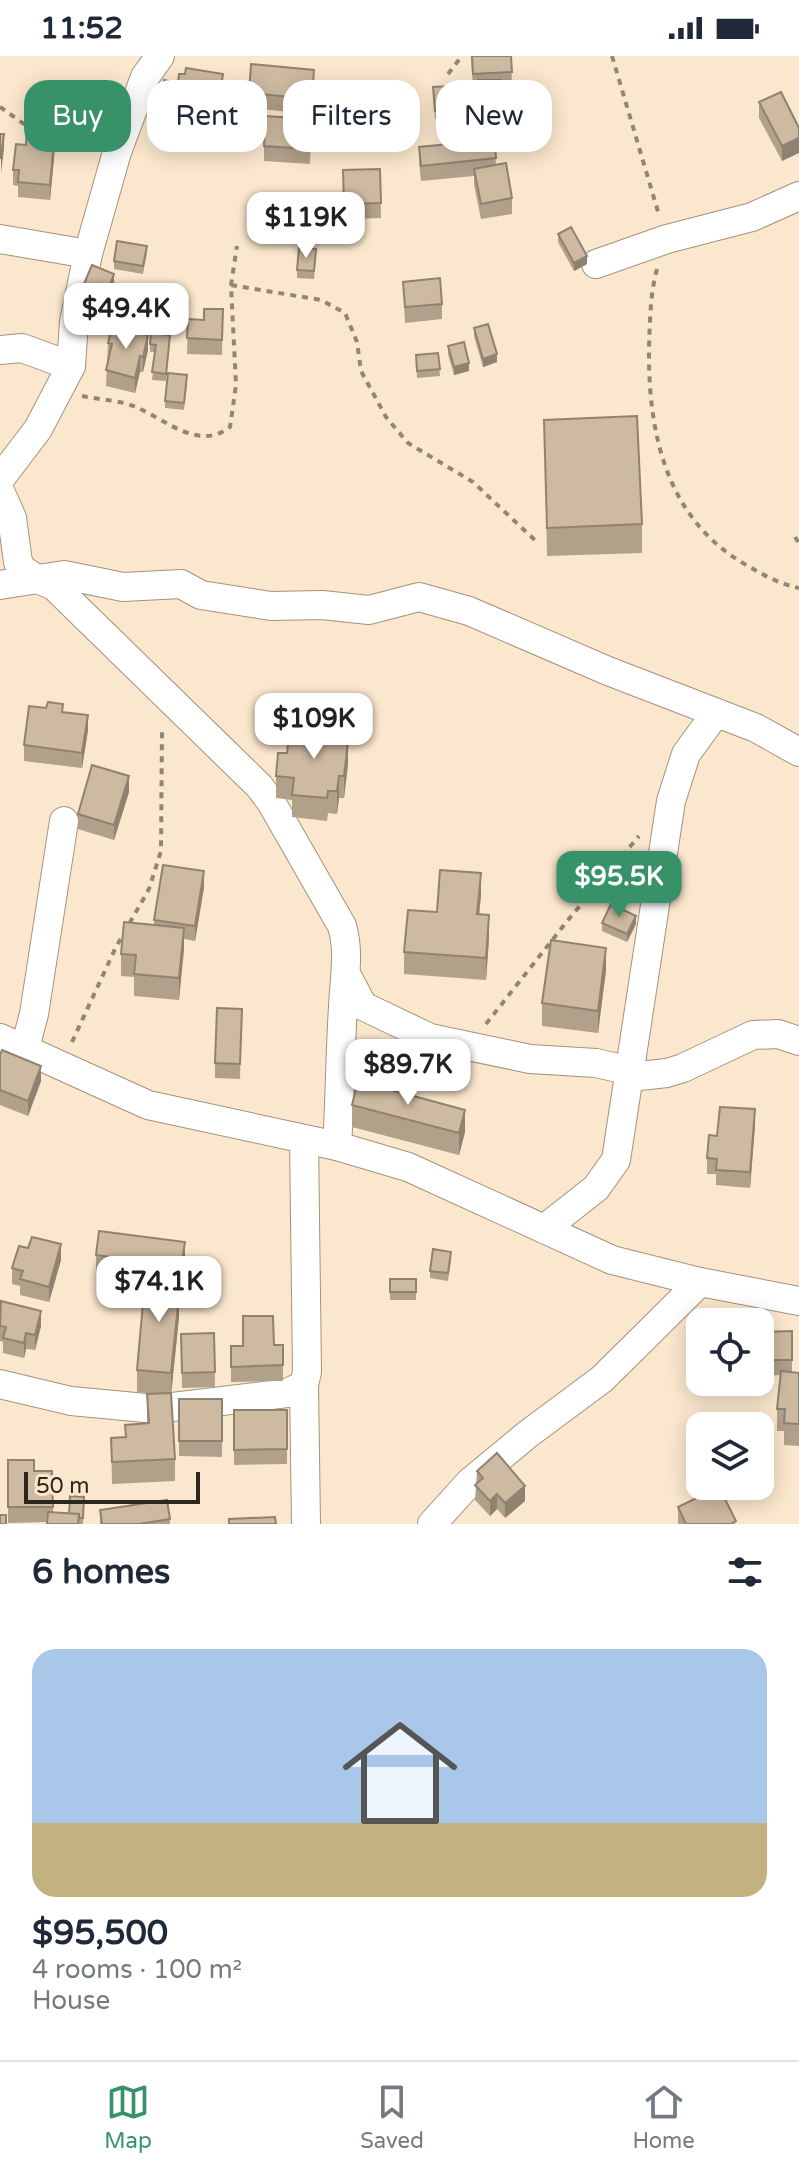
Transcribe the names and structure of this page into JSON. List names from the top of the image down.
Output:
{
  "scale_bar": "50 m",
  "page": {
    "status": "11:52",
    "chip": [
      "Buy",
      "Rent",
      "Filters",
      "New"
    ],
    "price": [
      "$119K",
      "$49.4K",
      "$109K",
      "$95.5K",
      "$89.7K",
      "$74.1K"
    ],
    "scale": "50 m",
    "heading": "6 homes",
    "list": [
      {
        "name": "$95,500",
        "note": "4 rooms · 100 m² · House"
      }
    ],
    "tabs": ["Map", "Saved", "Home"]
  }
}
